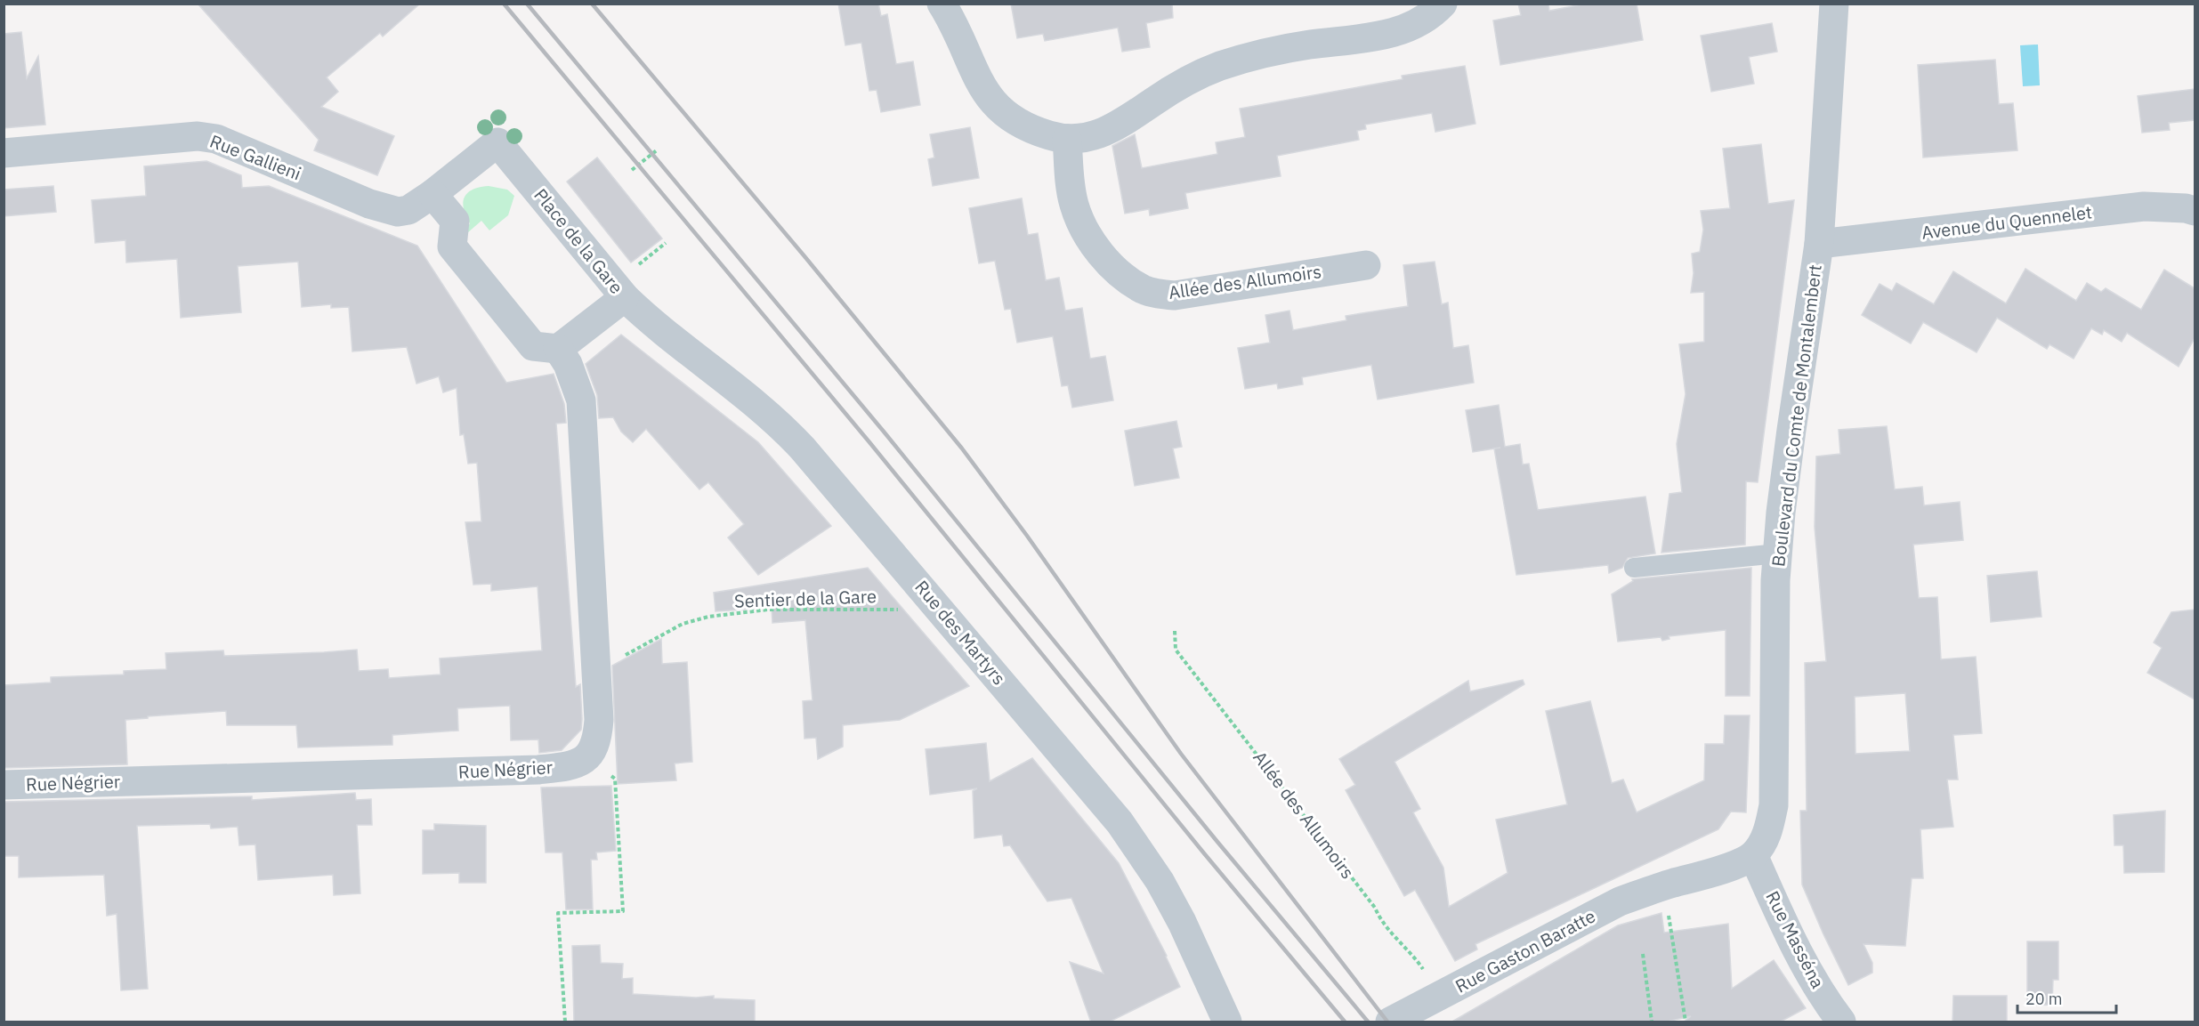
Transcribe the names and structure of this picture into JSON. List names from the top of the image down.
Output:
{
  "streets": {
    "street": [
      "Rue Gallieni",
      "Avenue du Quennelet",
      "Place de la Gare",
      "Allée des Allumoirs",
      "Boulevard du Comte de Montalembert",
      "Rue des Martyrs",
      "Rue Négrier",
      "Rue Masséna",
      "Rue Gaston Baratte"
    ],
    "path": ["Sentier de la Gare"]
  },
  "crossings": [
    ["Rue Gallieni", "Place de la Gare"],
    ["Avenue du Quennelet", "Boulevard du Comte de Montalembert"],
    ["Place de la Gare", "Rue des Martyrs"],
    ["Allée des Allumoirs", "Rue Gaston Baratte"],
    ["Boulevard du Comte de Montalembert", "Rue Masséna"],
    ["Boulevard du Comte de Montalembert", "Rue Gaston Baratte"],
    ["Sentier de la Gare", "Rue des Martyrs"],
    ["Rue Masséna", "Rue Gaston Baratte"]
  ],
  "scale_bar": "20 m"
}
